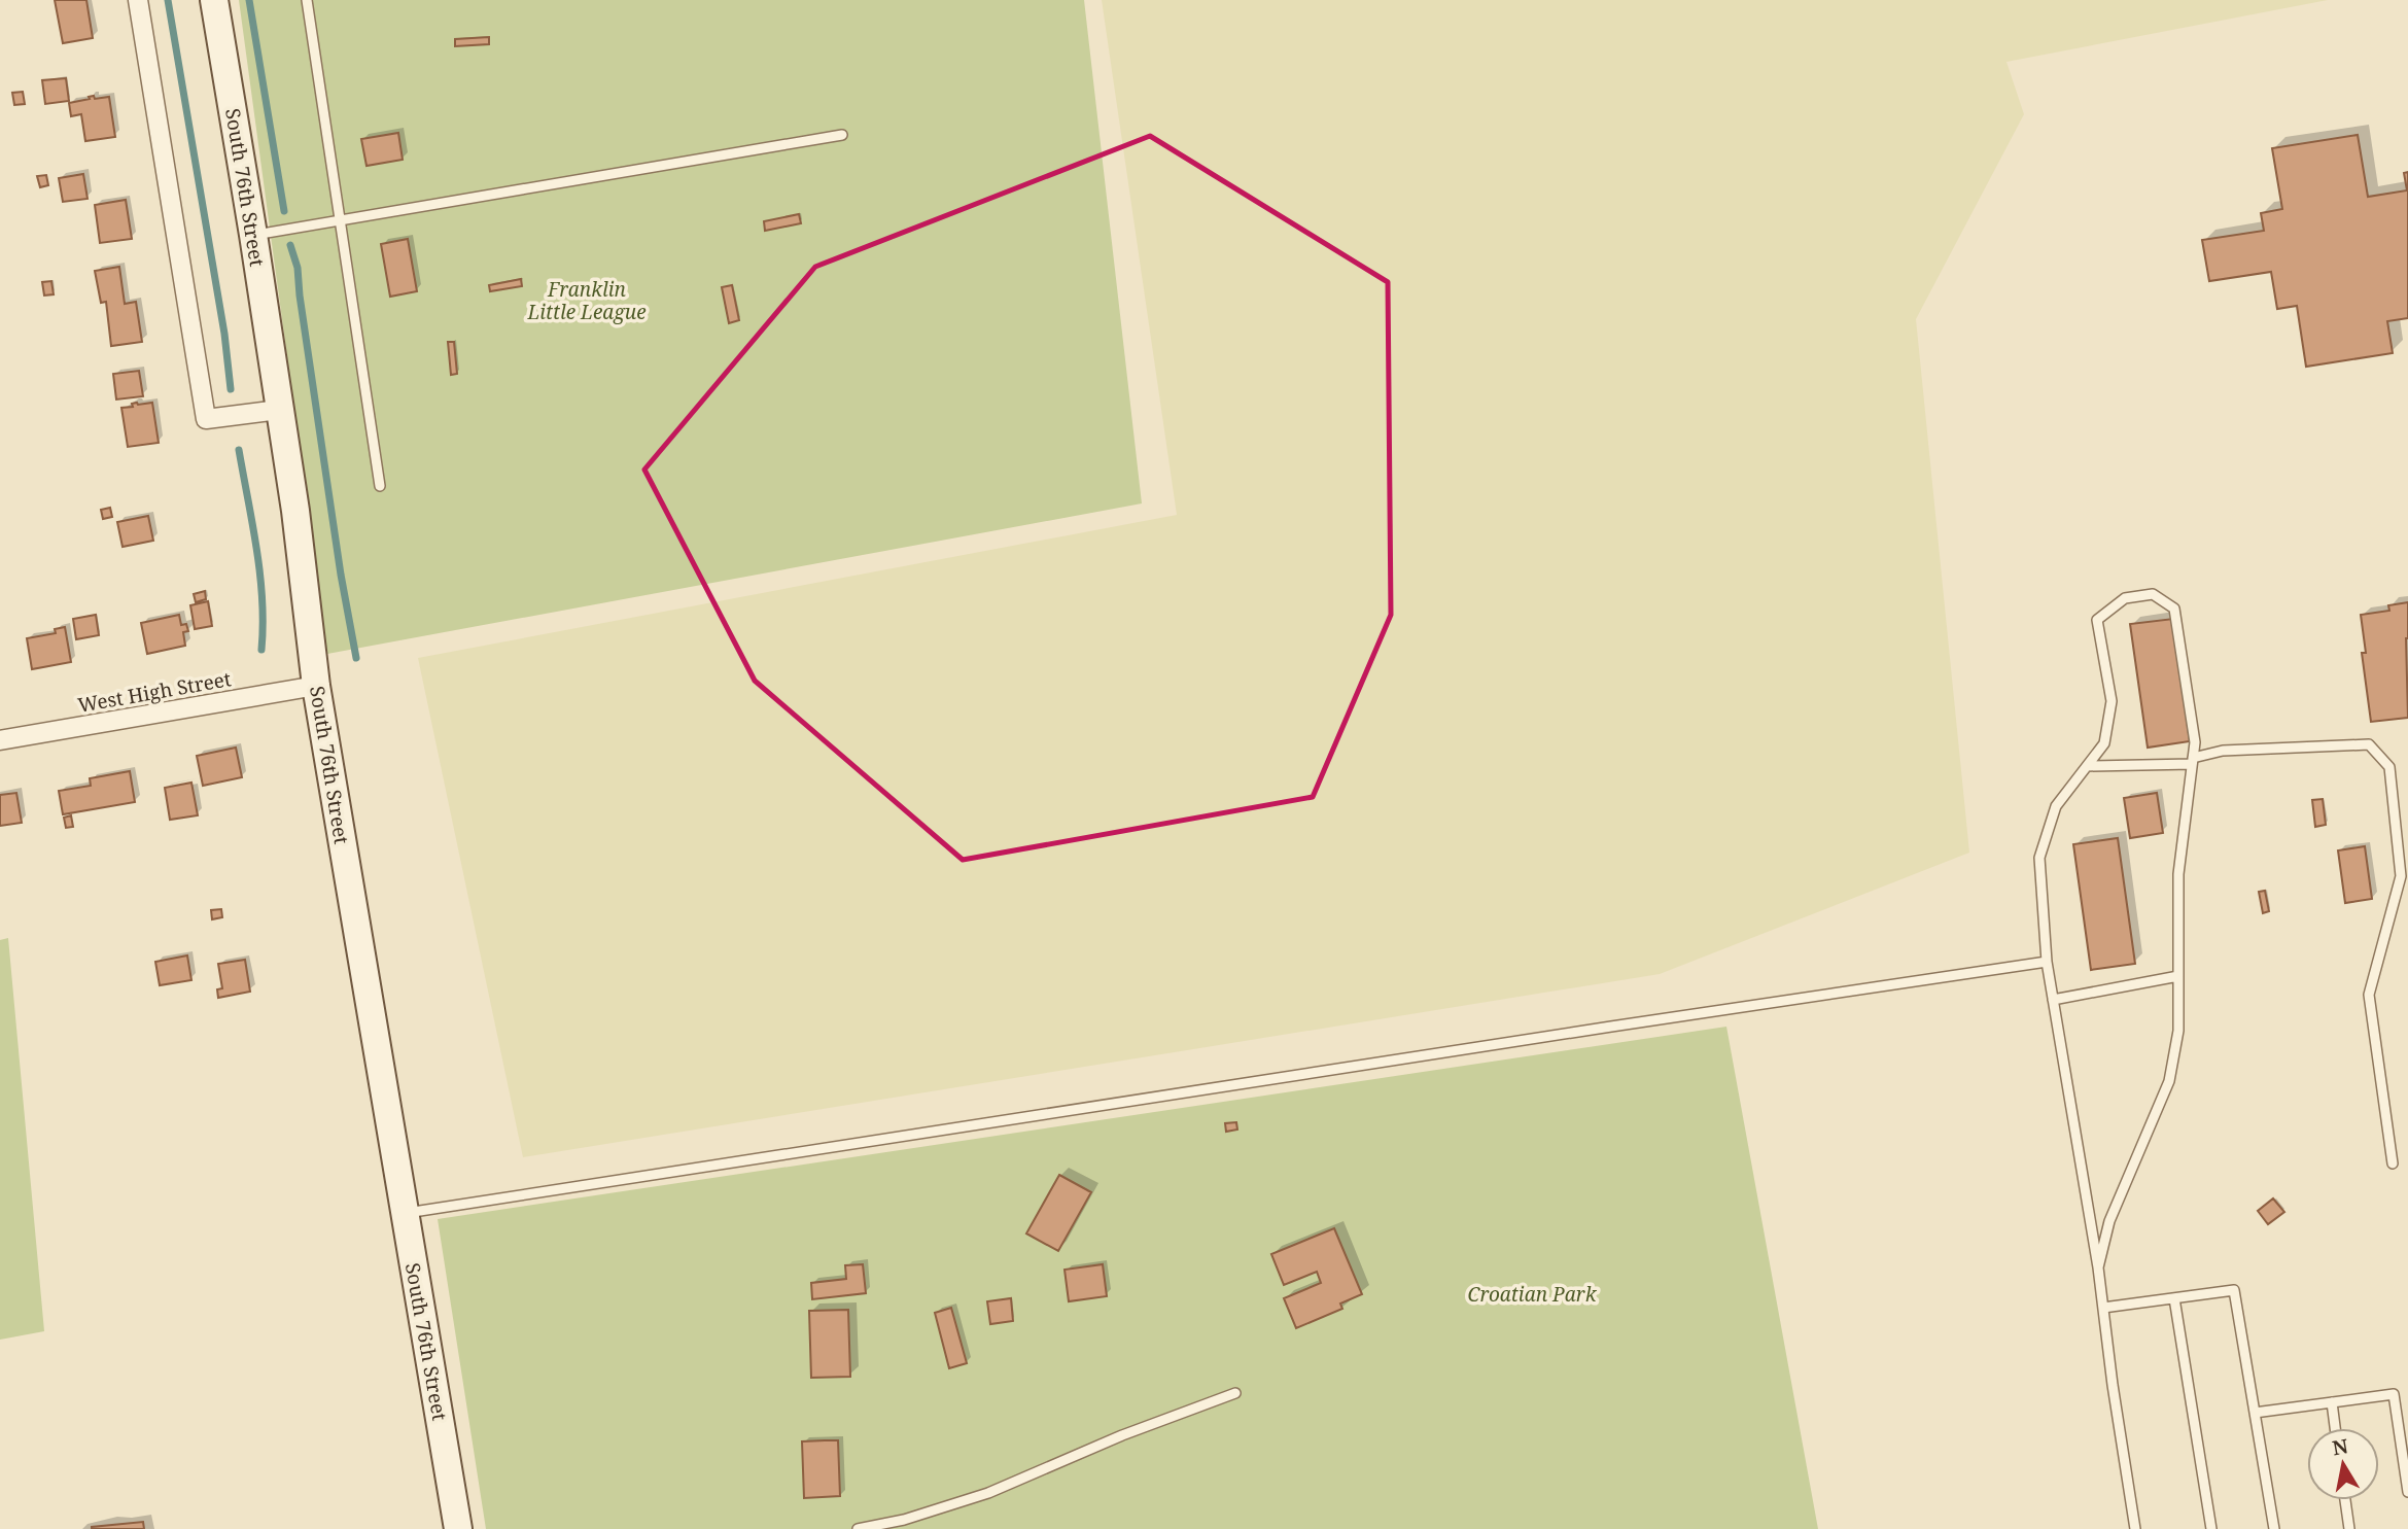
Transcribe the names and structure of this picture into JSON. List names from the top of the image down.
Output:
{
  "streets": {
    "main road": ["South 76th Street"],
    "street": ["West High Street"]
  },
  "crossings": [
    ["South 76th Street", "West High Street"]
  ],
  "parks": ["Franklin Little League", "Croatian Park"],
  "north": "top"
}
